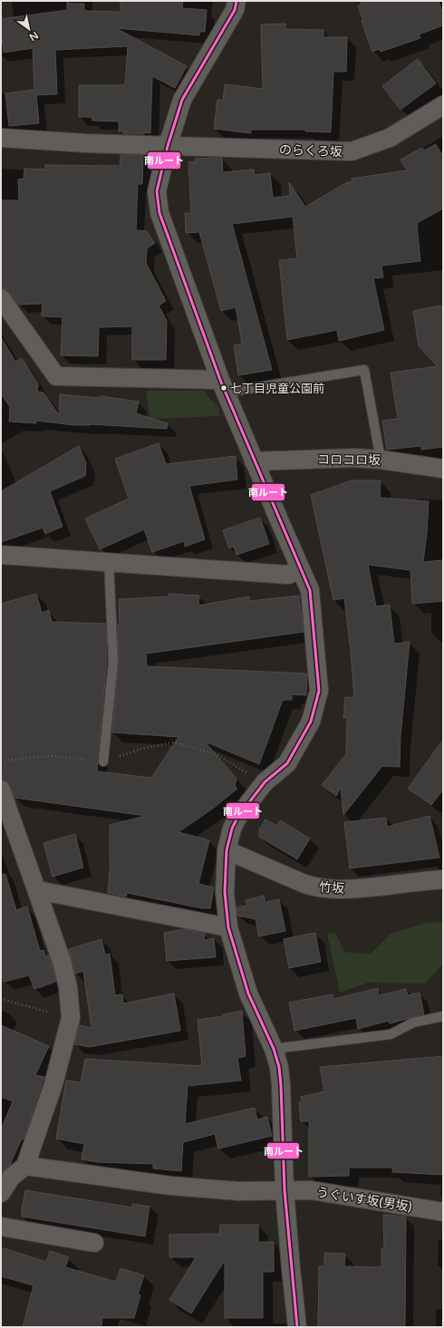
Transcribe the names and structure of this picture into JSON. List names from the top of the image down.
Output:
{
  "streets": {
    "street": [
      "のらくろ坂",
      "コロコロ坂",
      "竹坂",
      "うぐいす坂(男坂)"
    ]
  },
  "places": ["七丁目児童公園前"],
  "lines": ["transit line 南ルート"],
  "north": "bottom right"
}
